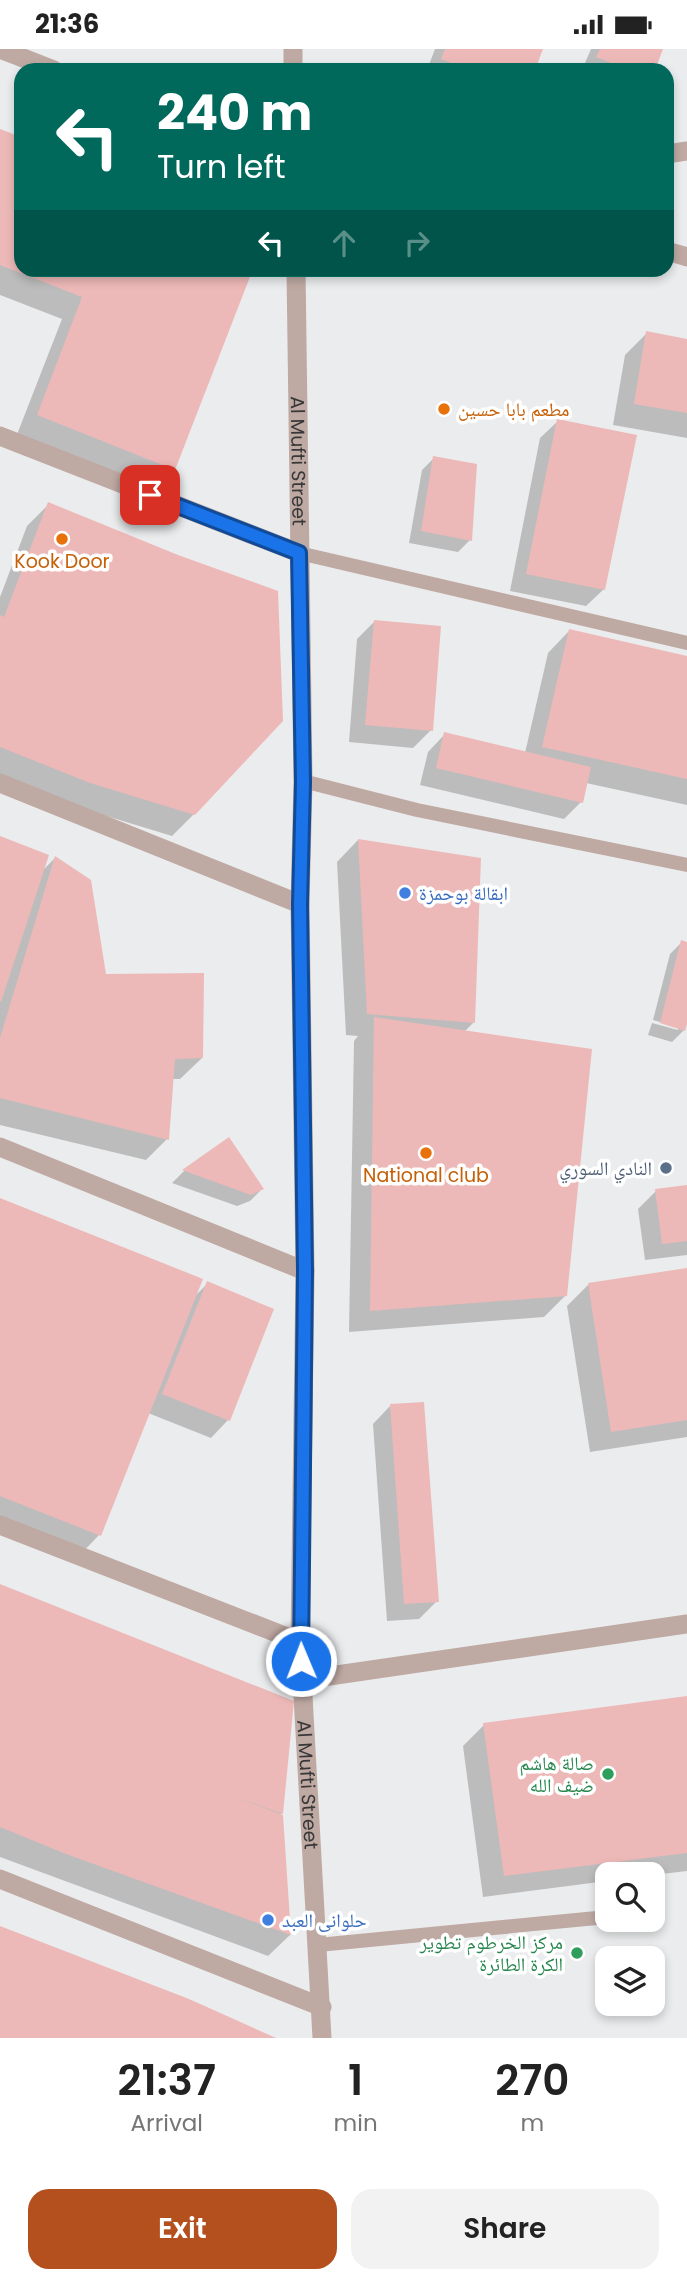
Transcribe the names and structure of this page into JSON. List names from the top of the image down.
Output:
{
  "streets": {
    "street": ["Al Mufti Street"]
  },
  "places": [
    "مطعم بابا حسين",
    "Kook Door",
    "ابقالة بوحمزة",
    "National club",
    "النادي السوري",
    "صالة هاشم ضيف الله",
    "حلوانى العبد",
    "مركز الخرطوم تطوير الكرة الطائرة"
  ],
  "page": {
    "status": "21:36",
    "turn": ["240 m", "Turn left"],
    "eta": [
      "21:37",
      "Arrival",
      "1",
      "min",
      "270",
      "m"
    ],
    "buttons": ["Exit", "Share"]
  }
}
